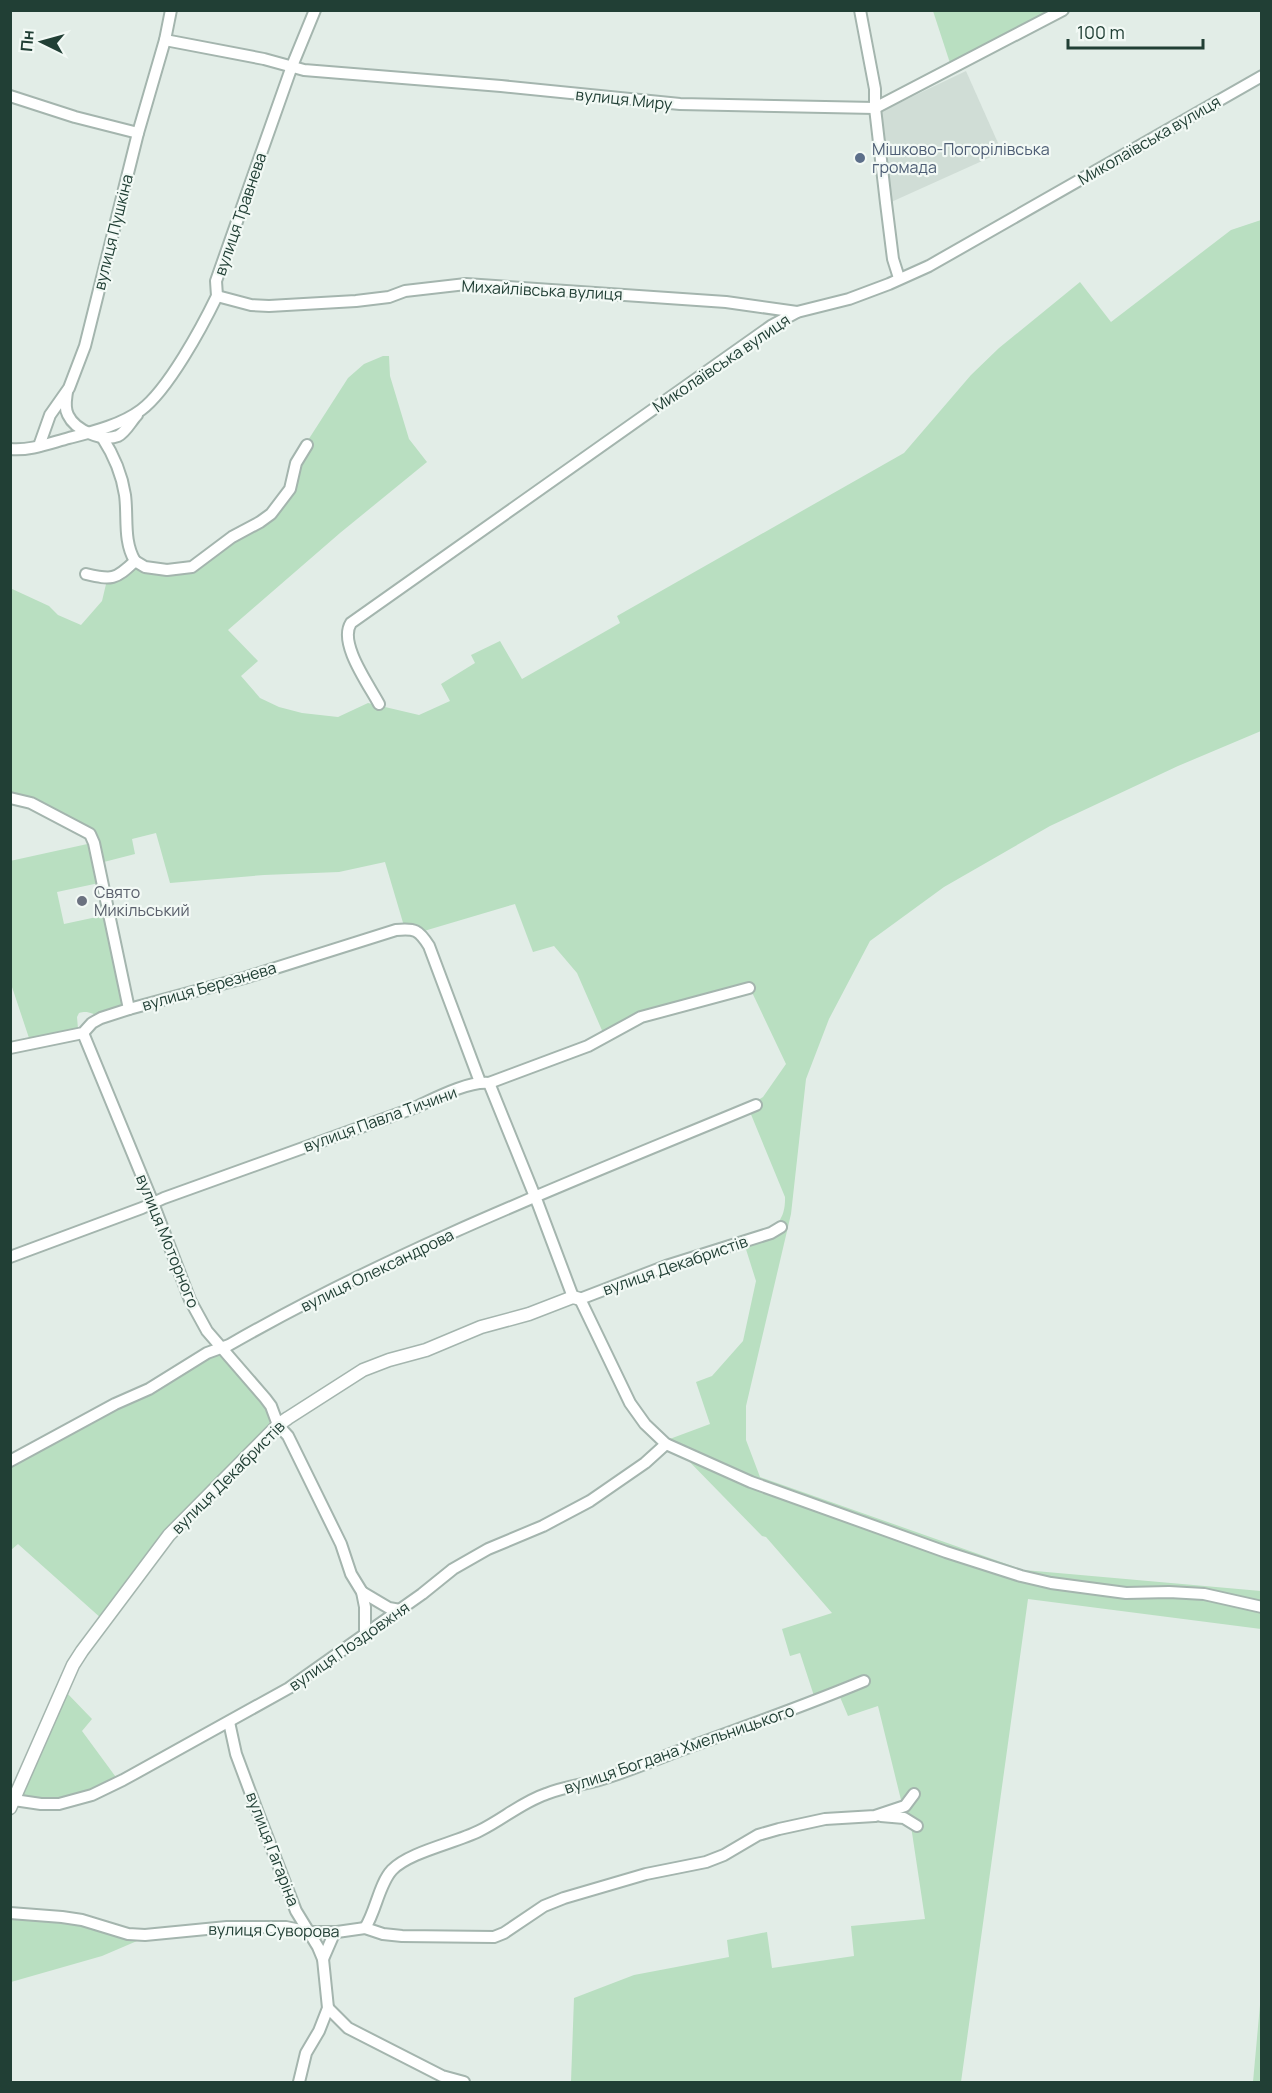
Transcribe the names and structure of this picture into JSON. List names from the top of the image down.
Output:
{
  "streets": {
    "street": [
      "вулиця Миру",
      "Миколаївська вулиця",
      "вулиця Травнева",
      "вулиця Пушкіна",
      "Михайлівська вулиця",
      "вулиця Березнева",
      "вулиця Павла Тичини",
      "вулиця Моторного",
      "вулиця Декабристів",
      "вулиця Олександрова",
      "вулиця Поздовжня",
      "вулиця Богдана Хмельницького",
      "вулиця Гагаріна",
      "вулиця Суворова"
    ]
  },
  "crossings": [
    ["вулиця Миру", "вулиця Травнева"],
    ["вулиця Миру", "вулиця Пушкіна"],
    ["Миколаївська вулиця", "Михайлівська вулиця"],
    ["вулиця Травнева", "вулиця Пушкіна"],
    ["вулиця Травнева", "Михайлівська вулиця"],
    ["вулиця Березнева", "вулиця Павла Тичини"],
    ["вулиця Березнева", "вулиця Моторного"],
    ["вулиця Павла Тичини", "вулиця Моторного"],
    ["вулиця Моторного", "вулиця Декабристів"],
    ["вулиця Моторного", "вулиця Олександрова"],
    ["вулиця Моторного", "вулиця Поздовжня"],
    ["вулиця Декабристів", "вулиця Поздовжня"],
    ["вулиця Поздовжня", "вулиця Гагаріна"],
    ["вулиця Богдана Хмельницького", "вулиця Суворова"],
    ["вулиця Гагаріна", "вулиця Суворова"]
  ],
  "places": ["Мішково-Погорілівська громада", "Свято Микільський"],
  "scale_bar": "100 m",
  "north": "left"
}
